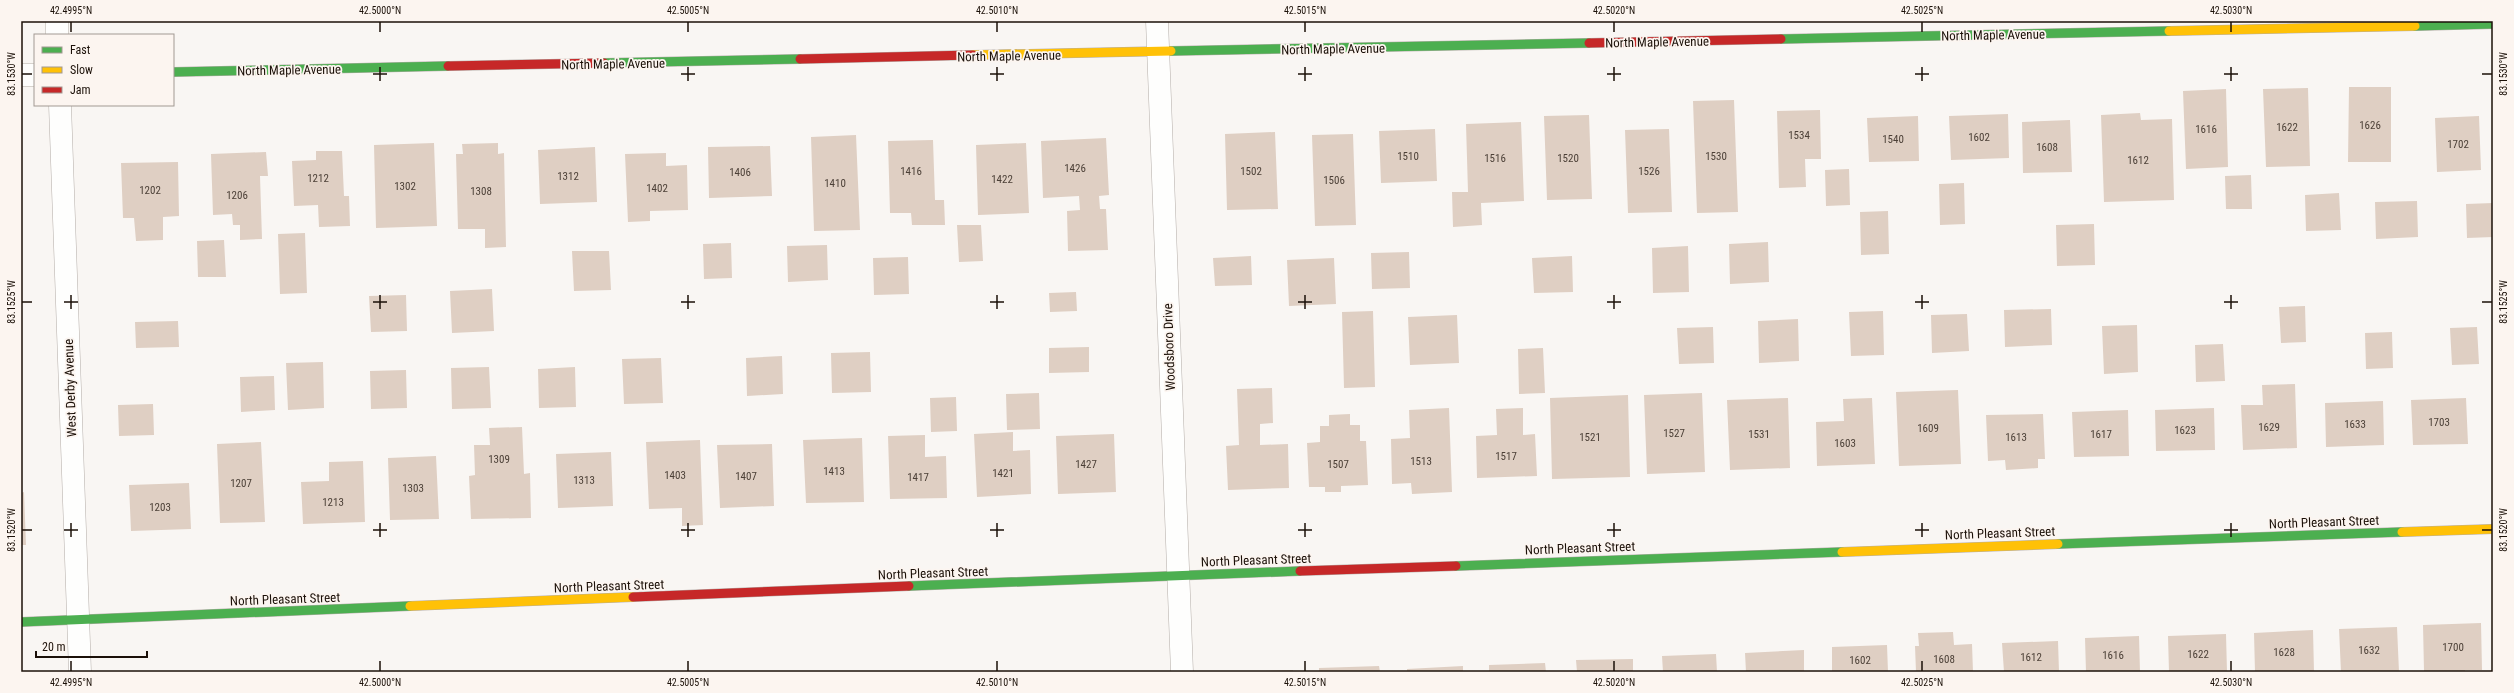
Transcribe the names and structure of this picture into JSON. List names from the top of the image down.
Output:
{
  "streets": {
    "street": [
      "North Maple Avenue",
      "Woodsboro Drive",
      "West Derby Avenue",
      "North Pleasant Street"
    ]
  },
  "crossings": [
    ["North Maple Avenue", "Woodsboro Drive"],
    ["Woodsboro Drive", "North Pleasant Street"],
    ["West Derby Avenue", "North Pleasant Street"]
  ],
  "house_numbers": [
    "1626",
    "1622",
    "1616",
    "1534",
    "1602",
    "1540",
    "1702",
    "1608",
    "1510",
    "1530",
    "1516",
    "1520",
    "1612",
    "1426",
    "1416",
    "1502",
    "1526",
    "1406",
    "1312",
    "1212",
    "1422",
    "1506",
    "1410",
    "1302",
    "1402",
    "1202",
    "1308",
    "1206",
    "1703",
    "1633",
    "1629",
    "1609",
    "1623",
    "1527",
    "1531",
    "1617",
    "1521",
    "1613",
    "1603",
    "1517",
    "1309",
    "1513",
    "1427",
    "1507",
    "1413",
    "1421",
    "1403",
    "1407",
    "1417",
    "1313",
    "1207",
    "1303",
    "1213",
    "1203",
    "1700",
    "1632",
    "1628",
    "1622",
    "1616",
    "1612",
    "1608",
    "1602"
  ],
  "legend": ["Fast", "Slow", "Jam"],
  "scale_bar": "20 m",
  "coordinates": [
    "42.4995°N",
    "42.5000°N",
    "42.5005°N",
    "42.5010°N",
    "42.5015°N",
    "42.5020°N",
    "42.5025°N",
    "42.5030°N",
    "83.1530°W",
    "83.1525°W",
    "83.1520°W"
  ]
}
